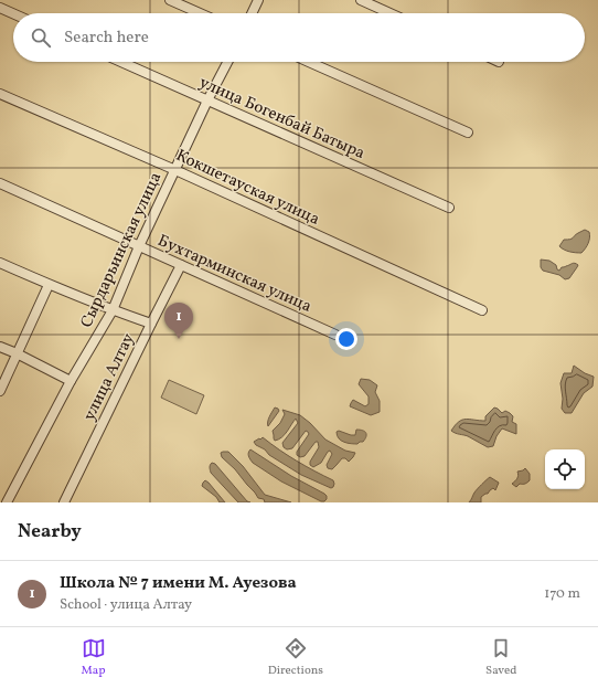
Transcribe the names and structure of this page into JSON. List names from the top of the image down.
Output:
{
  "streets": {
    "street": [
      "улица Богенбай Батыра",
      "Кокшетауская улица",
      "Сырдарьинская улица",
      "Бухтарминская улица",
      "улица Алтау"
    ]
  },
  "crossings": [
    ["улица Богенбай Батыра", "Сырдарьинская улица"],
    ["Кокшетауская улица", "Сырдарьинская улица"],
    ["Сырдарьинская улица", "Бухтарминская улица"],
    ["Бухтарминская улица", "улица Алтау"]
  ],
  "page": {
    "search": "Search here",
    "pins": "1",
    "heading": "Nearby",
    "list": [
      {
        "mark": "1",
        "name": "Школа № 7 имени М. Ауезова",
        "note": "School · улица Алтау",
        "value": "170 m"
      }
    ],
    "nav": ["Map", "Directions", "Saved"]
  }
}
